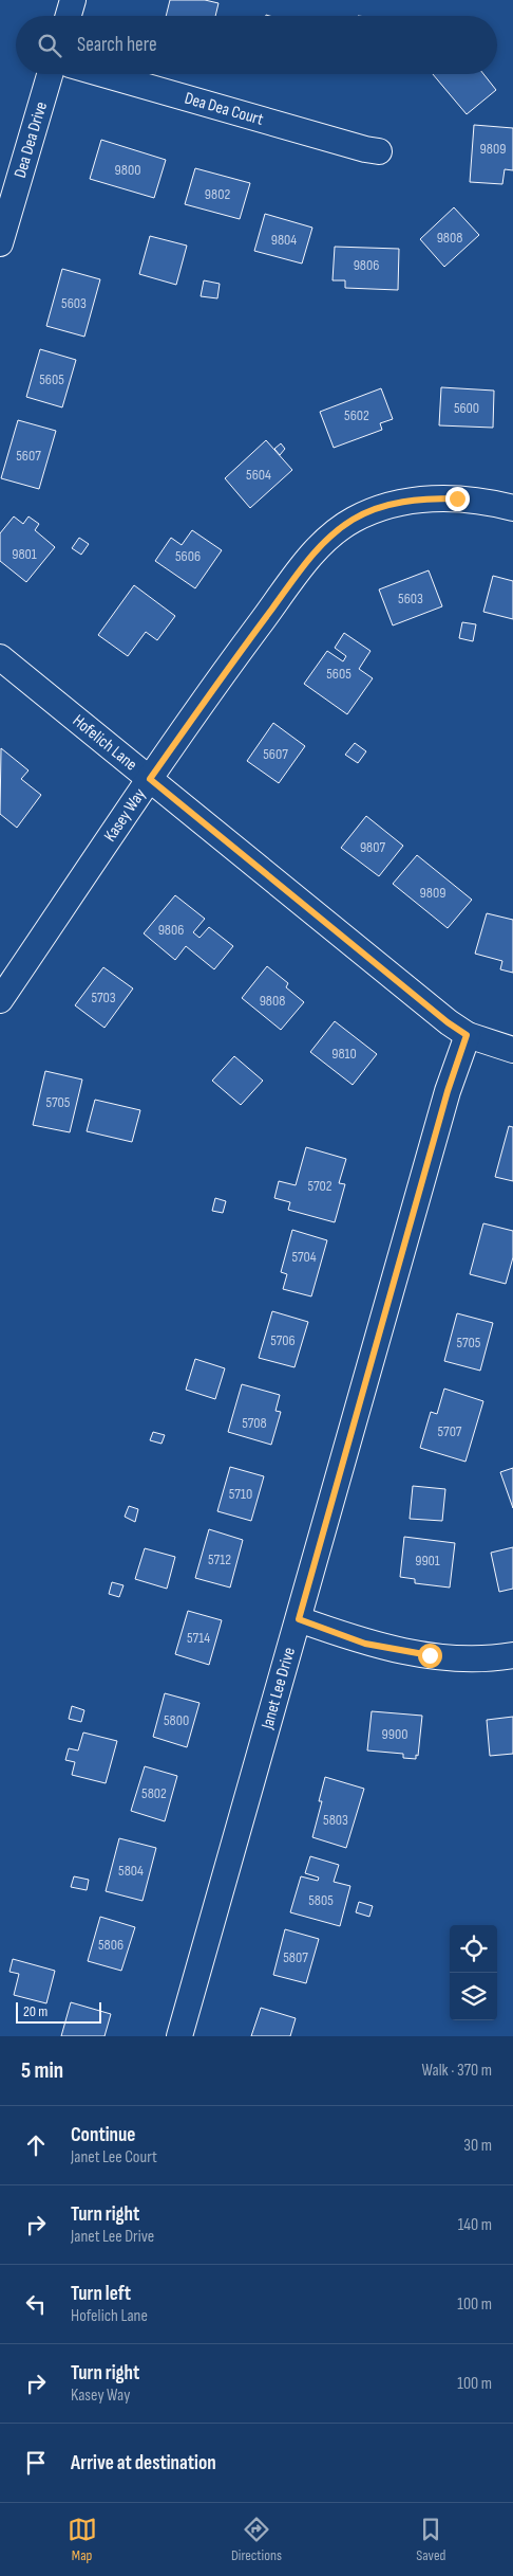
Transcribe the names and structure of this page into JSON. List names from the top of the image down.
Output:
{
  "streets": {
    "street": [
      "Dea Dea Court",
      "Dea Dea Drive",
      "Hofelich Lane",
      "Kasey Way",
      "Janet Lee Drive"
    ]
  },
  "crossings": [
    ["Hofelich Lane", "Kasey Way"],
    ["Hofelich Lane", "Janet Lee Drive"]
  ],
  "house_numbers": [
    "9809",
    "9800",
    "9802",
    "9808",
    "9804",
    "9806",
    "5603",
    "5605",
    "5600",
    "5602",
    "5607",
    "5604",
    "9801",
    "5606",
    "5603",
    "5605",
    "5607",
    "9807",
    "9809",
    "9806",
    "5703",
    "9808",
    "9810",
    "5705",
    "5702",
    "5704",
    "5706",
    "5705",
    "5708",
    "5707",
    "5710",
    "5712",
    "9901",
    "5714",
    "5800",
    "9900",
    "5802",
    "5803",
    "5804",
    "5805",
    "5806",
    "5807"
  ],
  "scale_bar": "20 m",
  "page": {
    "search": "Search here",
    "scale": "20 m",
    "heading": ["5 min", "Walk · 370 m"],
    "list": [
      ["Continue", "Janet Lee Court", "30 m"],
      ["Turn right", "Janet Lee Drive", "140 m"],
      ["Turn left", "Hofelich Lane", "100 m"],
      ["Turn right", "Kasey Way", "100 m"],
      "Arrive at destination"
    ],
    "nav": ["Map", "Directions", "Saved"]
  }
}
